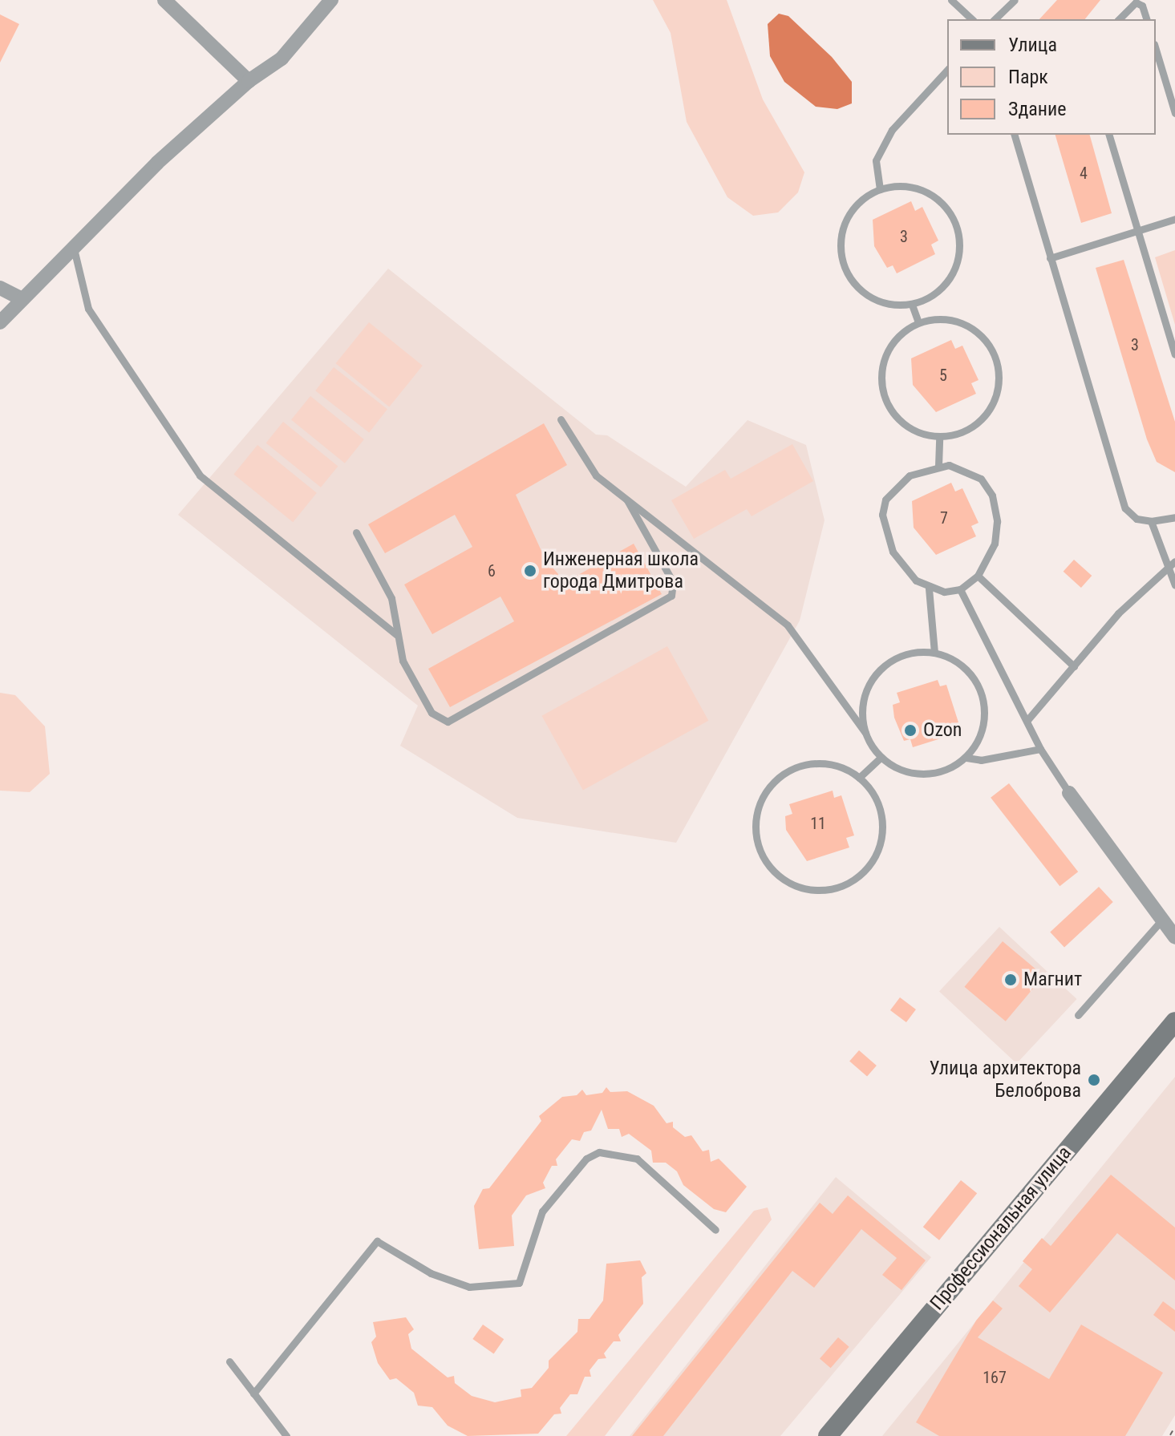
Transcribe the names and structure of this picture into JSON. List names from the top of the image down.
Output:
{
  "streets": {
    "main road": ["Профессиональная улица"]
  },
  "places": [
    "Инженерная школа города Дмитрова",
    "Ozon",
    "Магнит",
    "Улица архитектора Белоброва"
  ],
  "house_numbers": [
    "4",
    "3",
    "3",
    "5",
    "7",
    "6",
    "11",
    "167"
  ],
  "legend": ["Улица", "Парк", "Здание"]
}
